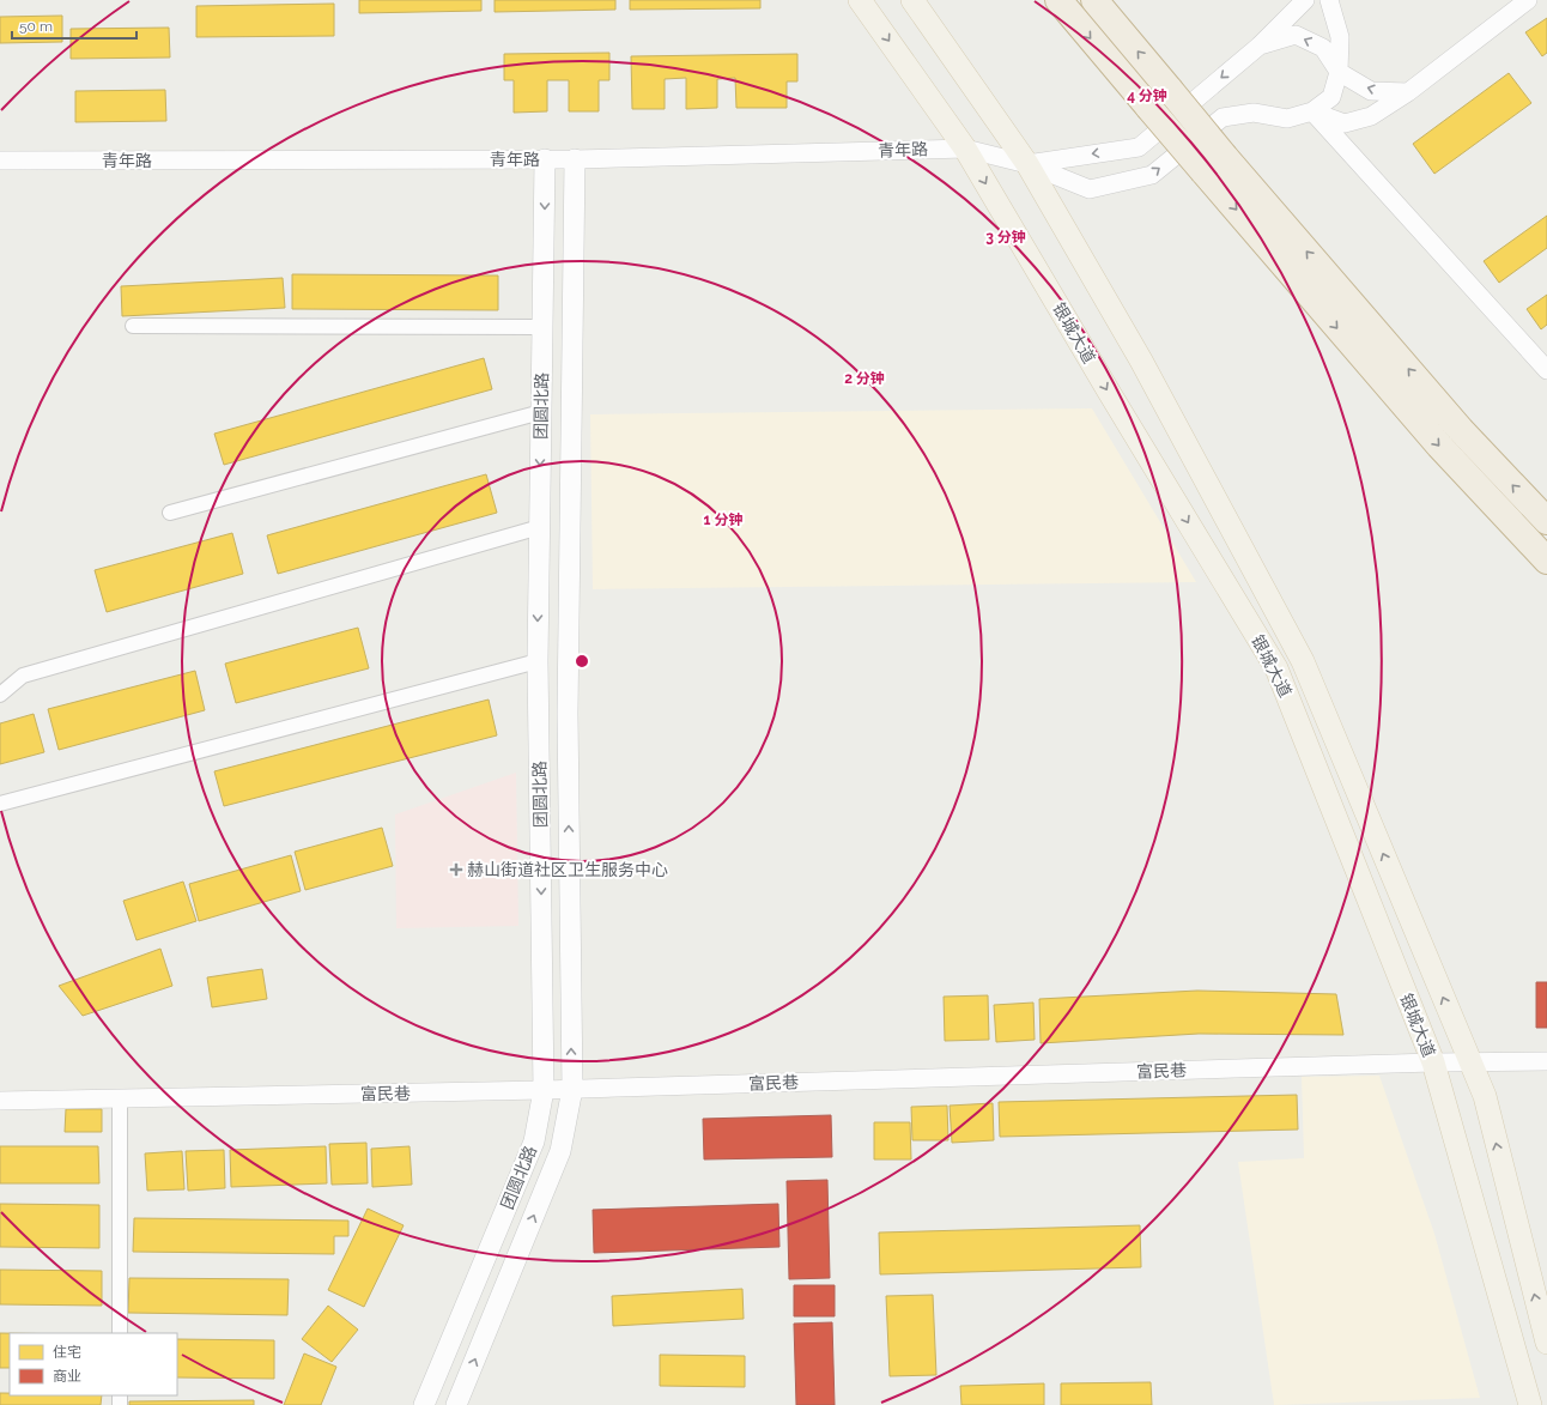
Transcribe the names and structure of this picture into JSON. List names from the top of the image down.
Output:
{
  "streets": {
    "main road": ["银城大道", "团圆北路"],
    "street": ["青年路", "富民巷"]
  },
  "crossings": [
    ["青年路", "银城大道"],
    ["青年路", "团圆北路"],
    ["银城大道", "富民巷"],
    ["团圆北路", "富民巷"]
  ],
  "places": {
    "health": ["赫山街道社区卫生服务中心"]
  },
  "legend": ["住宅", "商业"],
  "scale_bar": "50 m",
  "rings": [
    "4 分钟",
    "3 分钟",
    "2 分钟",
    "1 分钟"
  ]
}
